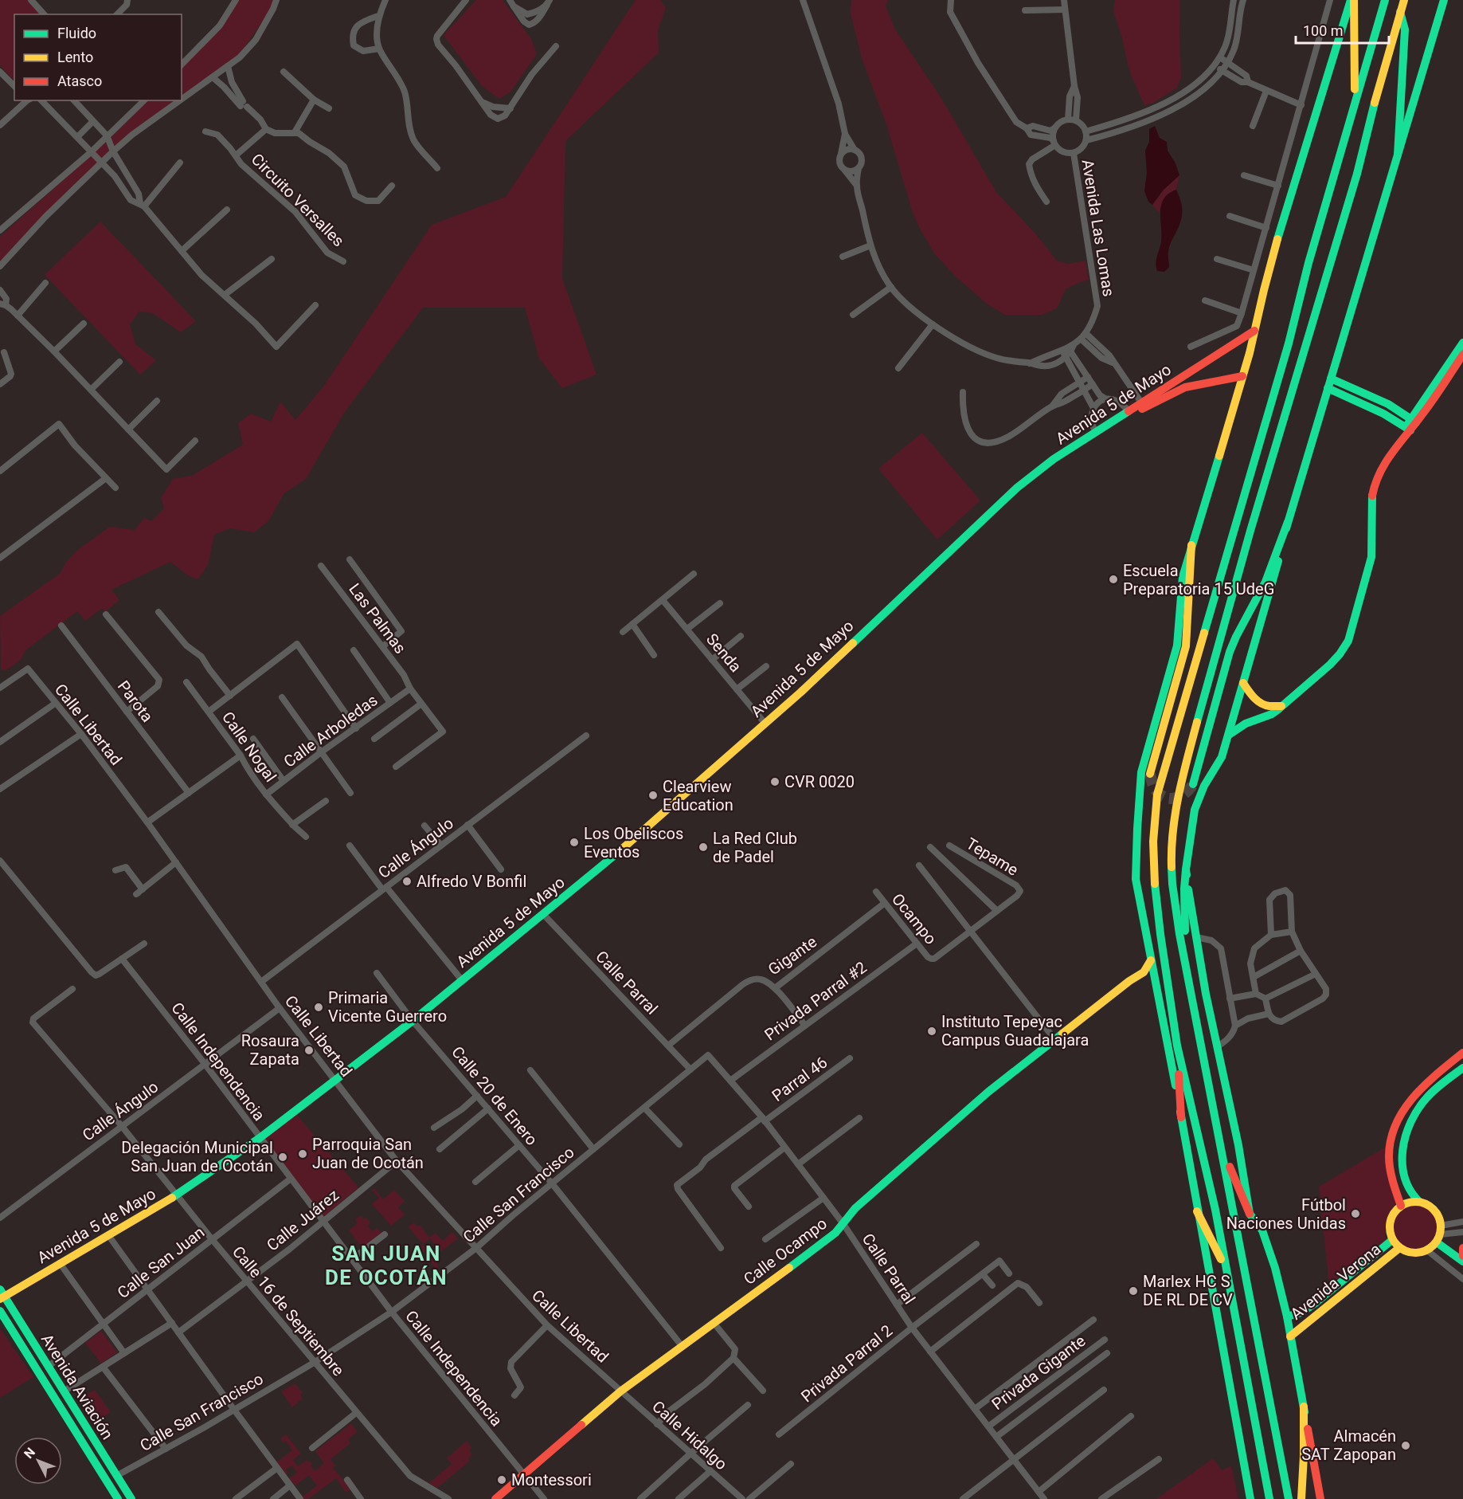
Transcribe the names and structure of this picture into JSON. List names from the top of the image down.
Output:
{
  "streets": {
    "main road": [
      "Avenida 5 de Mayo",
      "Calle Ocampo",
      "Avenida Verona",
      "Avenida Aviación"
    ],
    "street": [
      "Circuito Versalles",
      "Avenida Las Lomas",
      "Las Palmas",
      "Senda",
      "Parota",
      "Calle Libertad",
      "Calle Arboledas",
      "Calle Nogal",
      "Calle Ángulo",
      "Tepame",
      "Ocampo",
      "Gigante",
      "Calle Parral",
      "Privada Parral #2",
      "Calle Independencia",
      "Parral 46",
      "Calle 20 de Enero",
      "Calle San Francisco",
      "Calle Juárez",
      "Calle San Juan",
      "Calle 16 de Septiembre",
      "Privada Parral 2",
      "Privada Gigante",
      "Calle Hidalgo"
    ]
  },
  "crossings": [
    ["Avenida 5 de Mayo", "Senda"],
    ["Avenida 5 de Mayo", "Calle Libertad"],
    ["Avenida 5 de Mayo", "Calle Parral"],
    ["Avenida 5 de Mayo", "Calle Independencia"],
    ["Avenida 5 de Mayo", "Calle 20 de Enero"],
    ["Avenida 5 de Mayo", "Calle 16 de Septiembre"],
    ["Avenida 5 de Mayo", "Avenida Aviación"],
    ["Las Palmas", "Calle Arboledas"],
    ["Calle Libertad", "Calle Ángulo"],
    ["Calle Libertad", "Calle San Francisco"],
    ["Calle Libertad", "Calle Juárez"],
    ["Calle Libertad", "Calle Ocampo"],
    ["Calle Libertad", "Calle Hidalgo"],
    ["Calle Arboledas", "Calle Nogal"],
    ["Calle Ángulo", "Calle Independencia"],
    ["Calle Ángulo", "Calle 16 de Septiembre"],
    ["Ocampo", "Gigante"],
    ["Ocampo", "Privada Parral #2"],
    ["Gigante", "Calle Parral"],
    ["Calle Parral", "Privada Parral #2"],
    ["Calle Parral", "Parral 46"],
    ["Calle Parral", "Calle San Francisco"],
    ["Calle Parral", "Calle Ocampo"],
    ["Calle Parral", "Privada Parral 2"],
    ["Calle Parral", "Privada Gigante"],
    ["Calle Independencia", "Calle San Francisco"],
    ["Calle Independencia", "Calle Juárez"],
    ["Calle Independencia", "Calle Ocampo"],
    ["Calle Independencia", "Calle San Juan"],
    ["Calle 20 de Enero", "Calle San Francisco"],
    ["Calle 20 de Enero", "Calle Ocampo"],
    ["Calle San Francisco", "Calle 16 de Septiembre"],
    ["Calle San Francisco", "Avenida Aviación"],
    ["Calle Juárez", "Calle 16 de Septiembre"],
    ["Calle Ocampo", "Calle Hidalgo"],
    ["Calle San Juan", "Calle 16 de Septiembre"],
    ["Calle San Juan", "Avenida Aviación"]
  ],
  "districts": ["SAN JUAN DE OCOTÁN"],
  "places": [
    "Escuela Preparatoria 15 UdeG",
    "CVR 0020",
    "Clearview Education",
    "Los Obeliscos Eventos",
    "La Red Club de Padel",
    "Alfredo V Bonfil",
    "Primaria Vicente Guerrero",
    "Instituto Tepeyac Campus Guadalajara",
    "Rosaura Zapata",
    "Parroquia San Juan de Ocotán",
    "Delegación Municipal San Juan de Ocotán",
    "Fútbol Naciones Unidas",
    "Marlex HC S DE RL DE CV",
    "Almacén SAT Zapopan",
    "Montessori"
  ],
  "legend": ["Fluido", "Lento", "Atasco"],
  "scale_bar": "100 m",
  "north": "top left"
}
